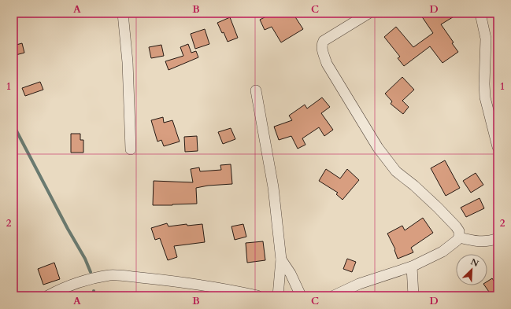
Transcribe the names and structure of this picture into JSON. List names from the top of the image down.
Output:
{
  "north": "top right",
  "grid": {
    "columns": [
      "A",
      "B",
      "C",
      "D"
    ],
    "rows": ["1", "2"]
  }
}
